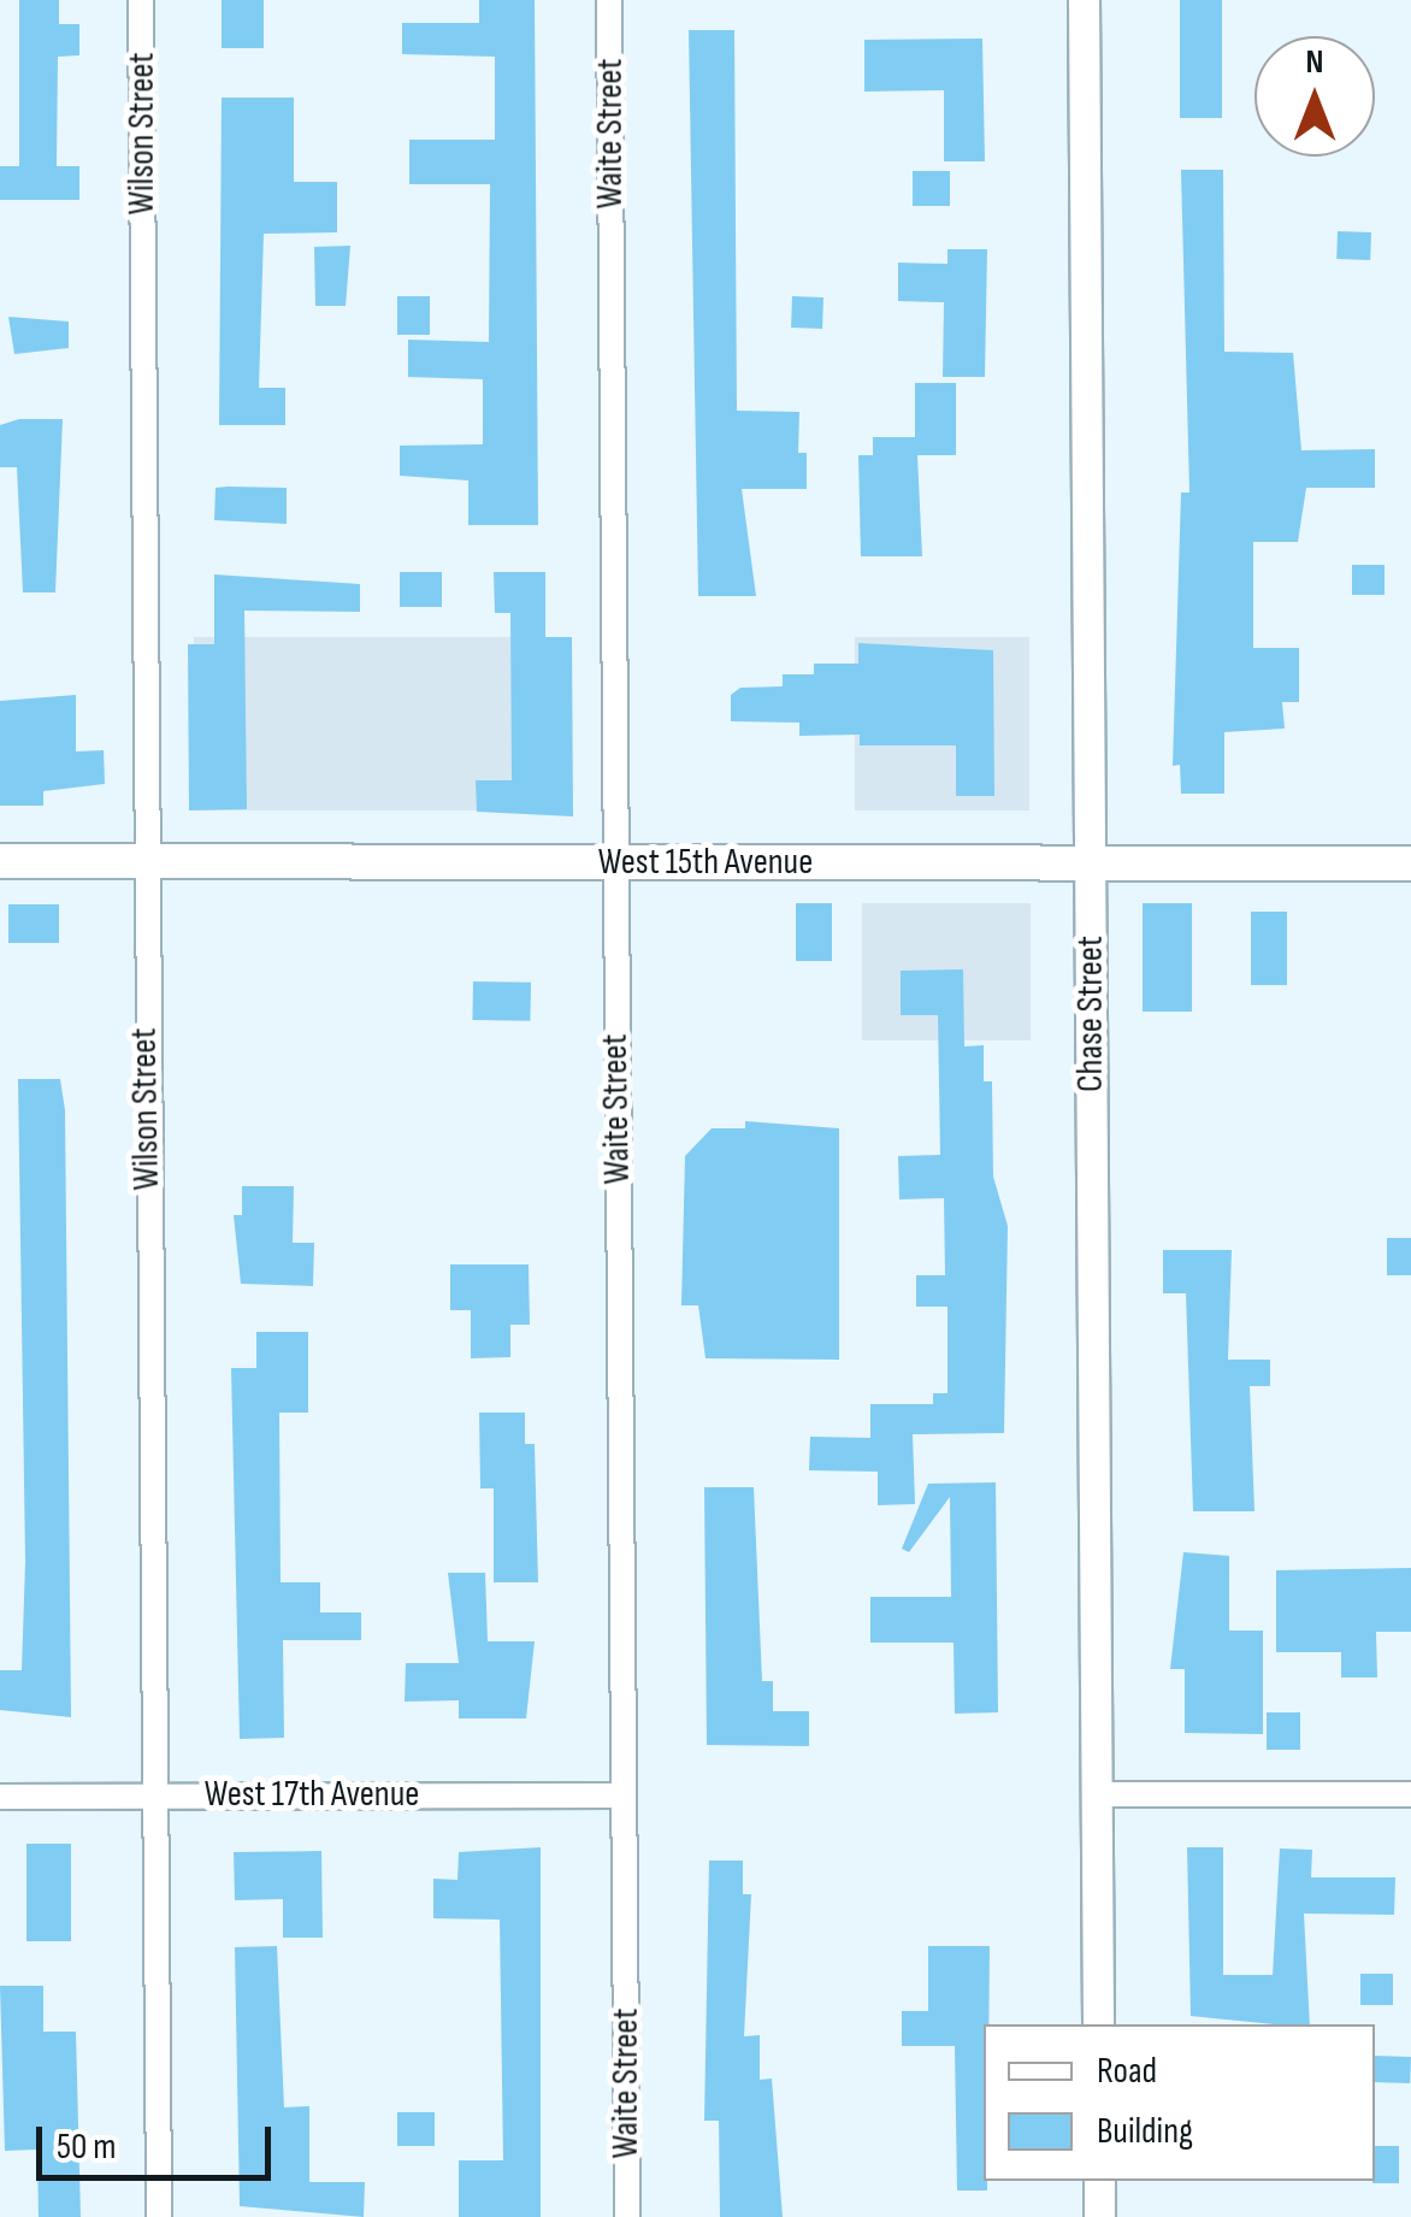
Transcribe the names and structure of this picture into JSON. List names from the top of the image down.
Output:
{
  "streets": {
    "main road": ["West 15th Avenue"],
    "street": [
      "Wilson Street",
      "Waite Street",
      "Chase Street",
      "West 17th Avenue"
    ]
  },
  "crossings": [
    ["Wilson Street", "West 15th Avenue"],
    ["Wilson Street", "West 17th Avenue"],
    ["Waite Street", "West 15th Avenue"],
    ["Waite Street", "West 17th Avenue"],
    ["West 15th Avenue", "Chase Street"]
  ],
  "legend": ["Road", "Building"],
  "scale_bar": "50 m",
  "north": "top"
}
